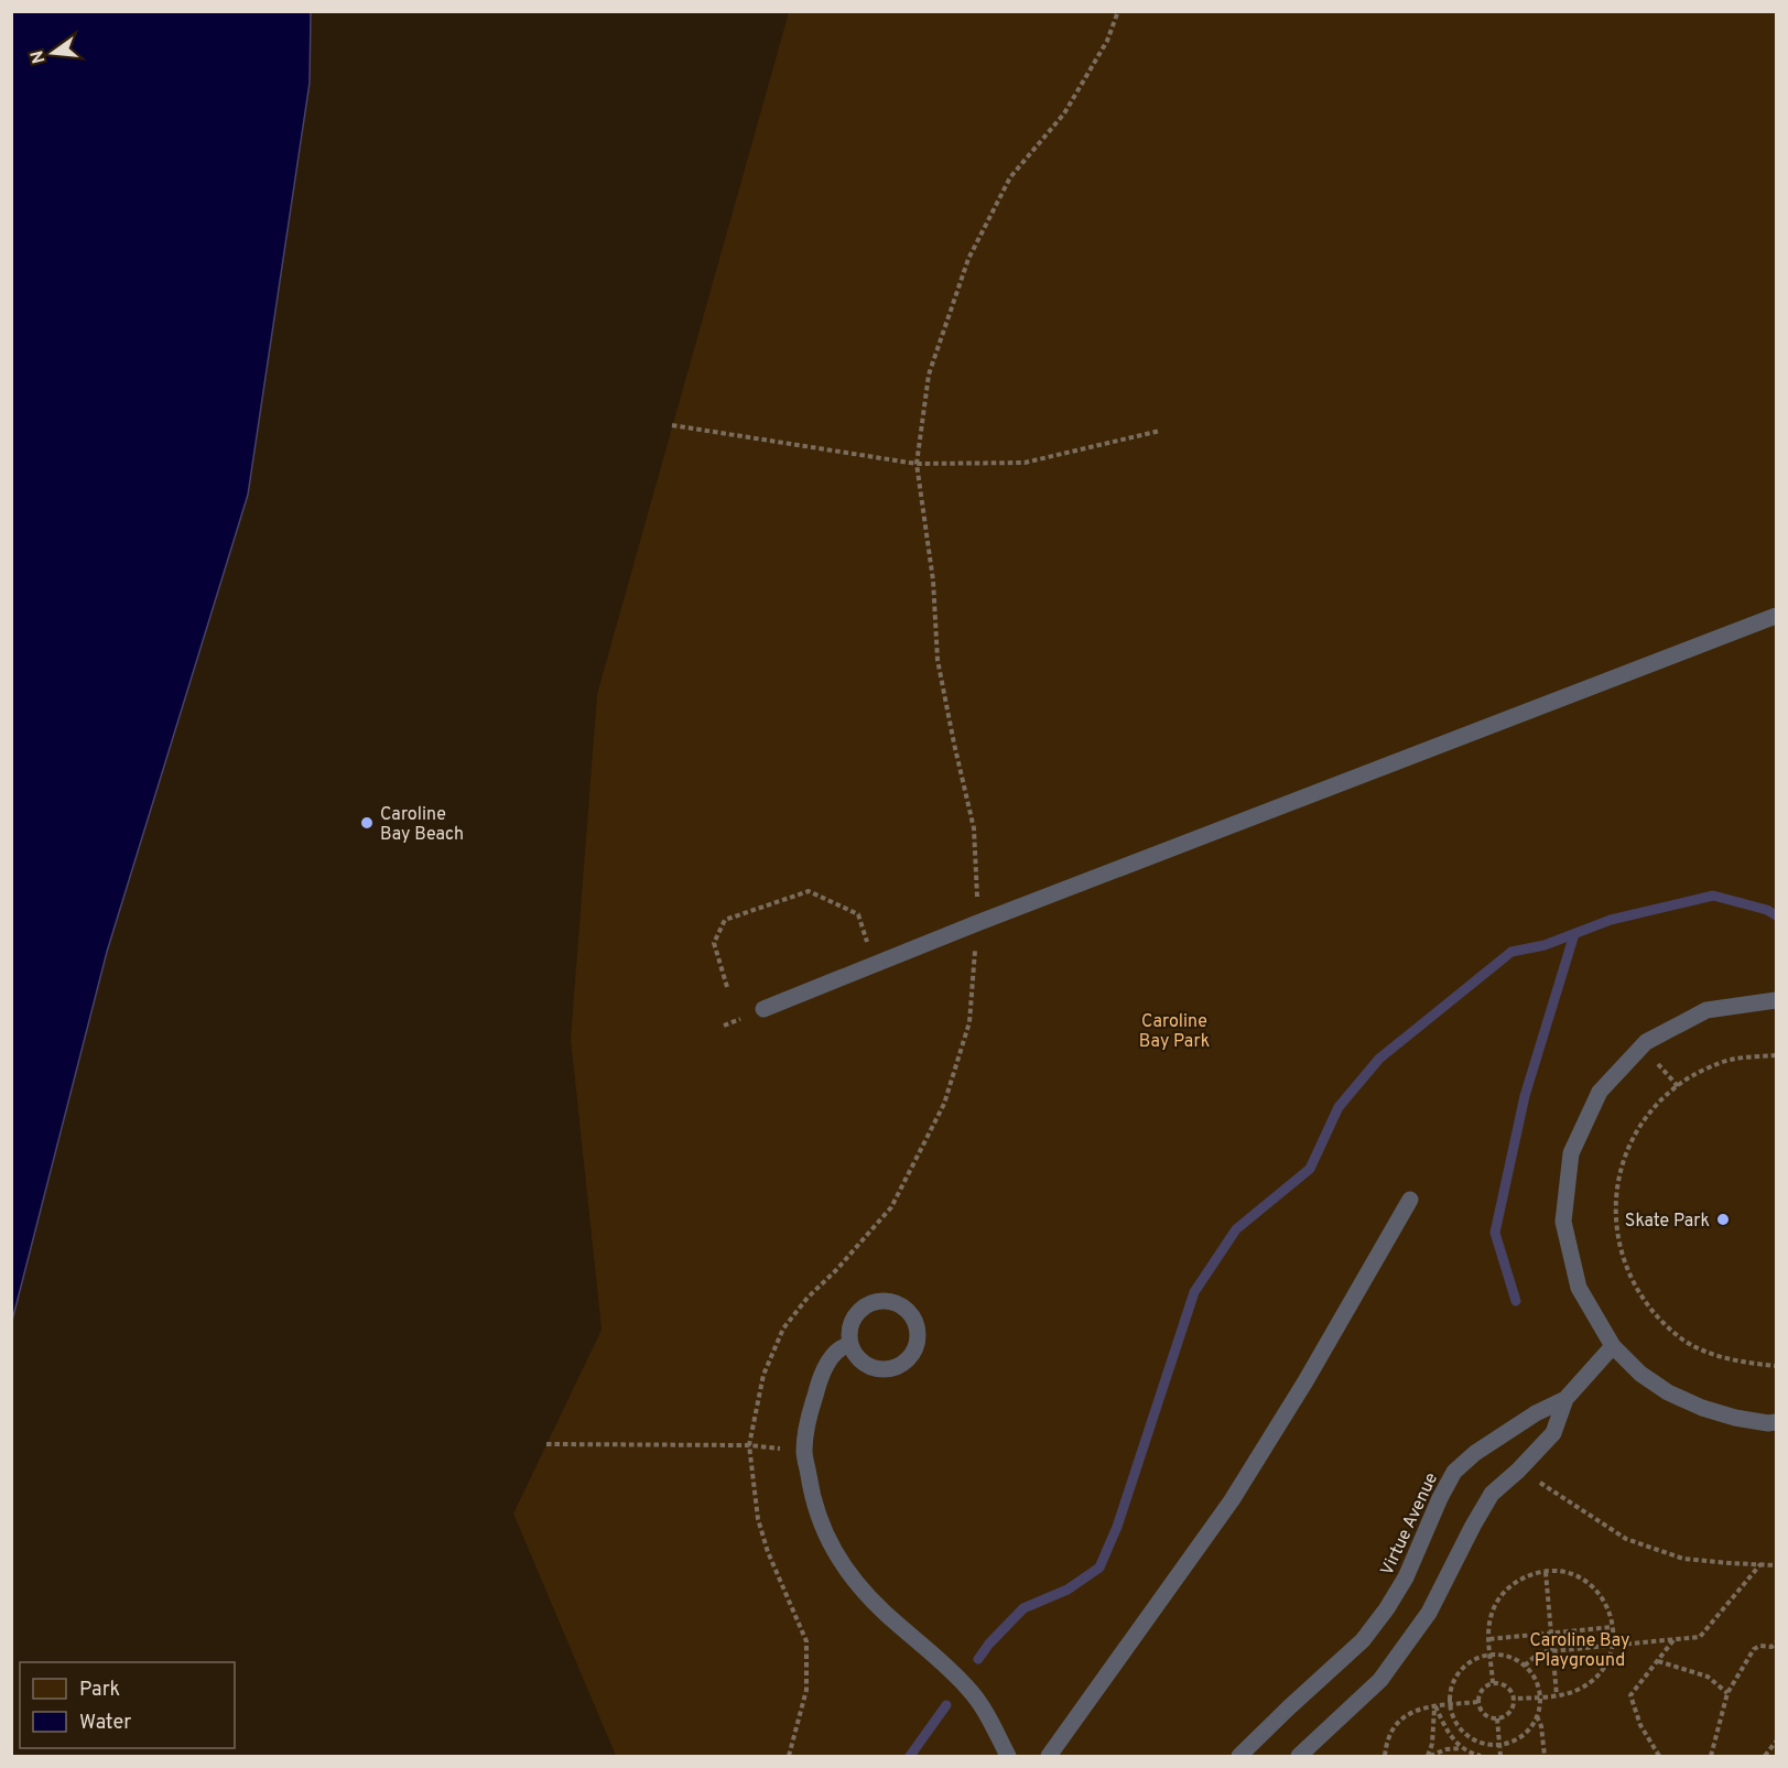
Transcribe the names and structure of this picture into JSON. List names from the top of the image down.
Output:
{
  "streets": {
    "street": ["Virtue Avenue"]
  },
  "parks": ["Caroline Bay Park", "Caroline Bay Playground"],
  "places": ["Caroline Bay Beach", "Skate Park"],
  "legend": ["Park", "Water"],
  "north": "left"
}
